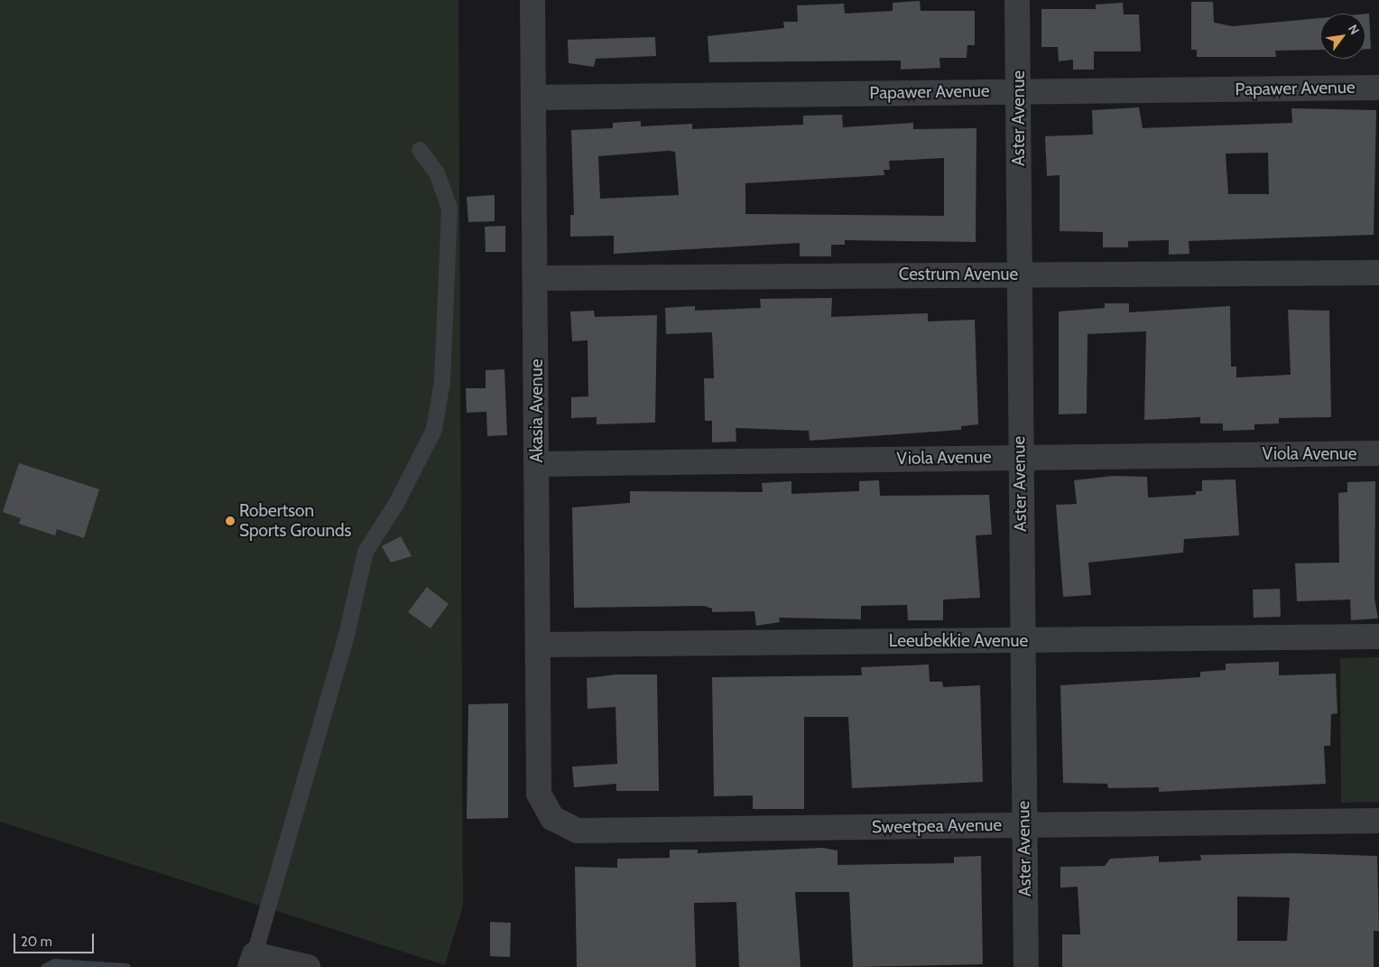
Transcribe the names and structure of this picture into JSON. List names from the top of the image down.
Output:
{
  "streets": {
    "street": [
      "Papawer Avenue",
      "Aster Avenue",
      "Cestrum Avenue",
      "Akasia Avenue",
      "Viola Avenue",
      "Leeubekkie Avenue",
      "Sweetpea Avenue"
    ]
  },
  "crossings": [
    ["Papawer Avenue", "Aster Avenue"],
    ["Papawer Avenue", "Akasia Avenue"],
    ["Aster Avenue", "Cestrum Avenue"],
    ["Aster Avenue", "Viola Avenue"],
    ["Aster Avenue", "Leeubekkie Avenue"],
    ["Aster Avenue", "Sweetpea Avenue"],
    ["Cestrum Avenue", "Akasia Avenue"],
    ["Akasia Avenue", "Viola Avenue"],
    ["Akasia Avenue", "Leeubekkie Avenue"],
    ["Akasia Avenue", "Sweetpea Avenue"]
  ],
  "places": ["Robertson Sports Grounds"],
  "scale_bar": "20 m",
  "north": "top right"
}
